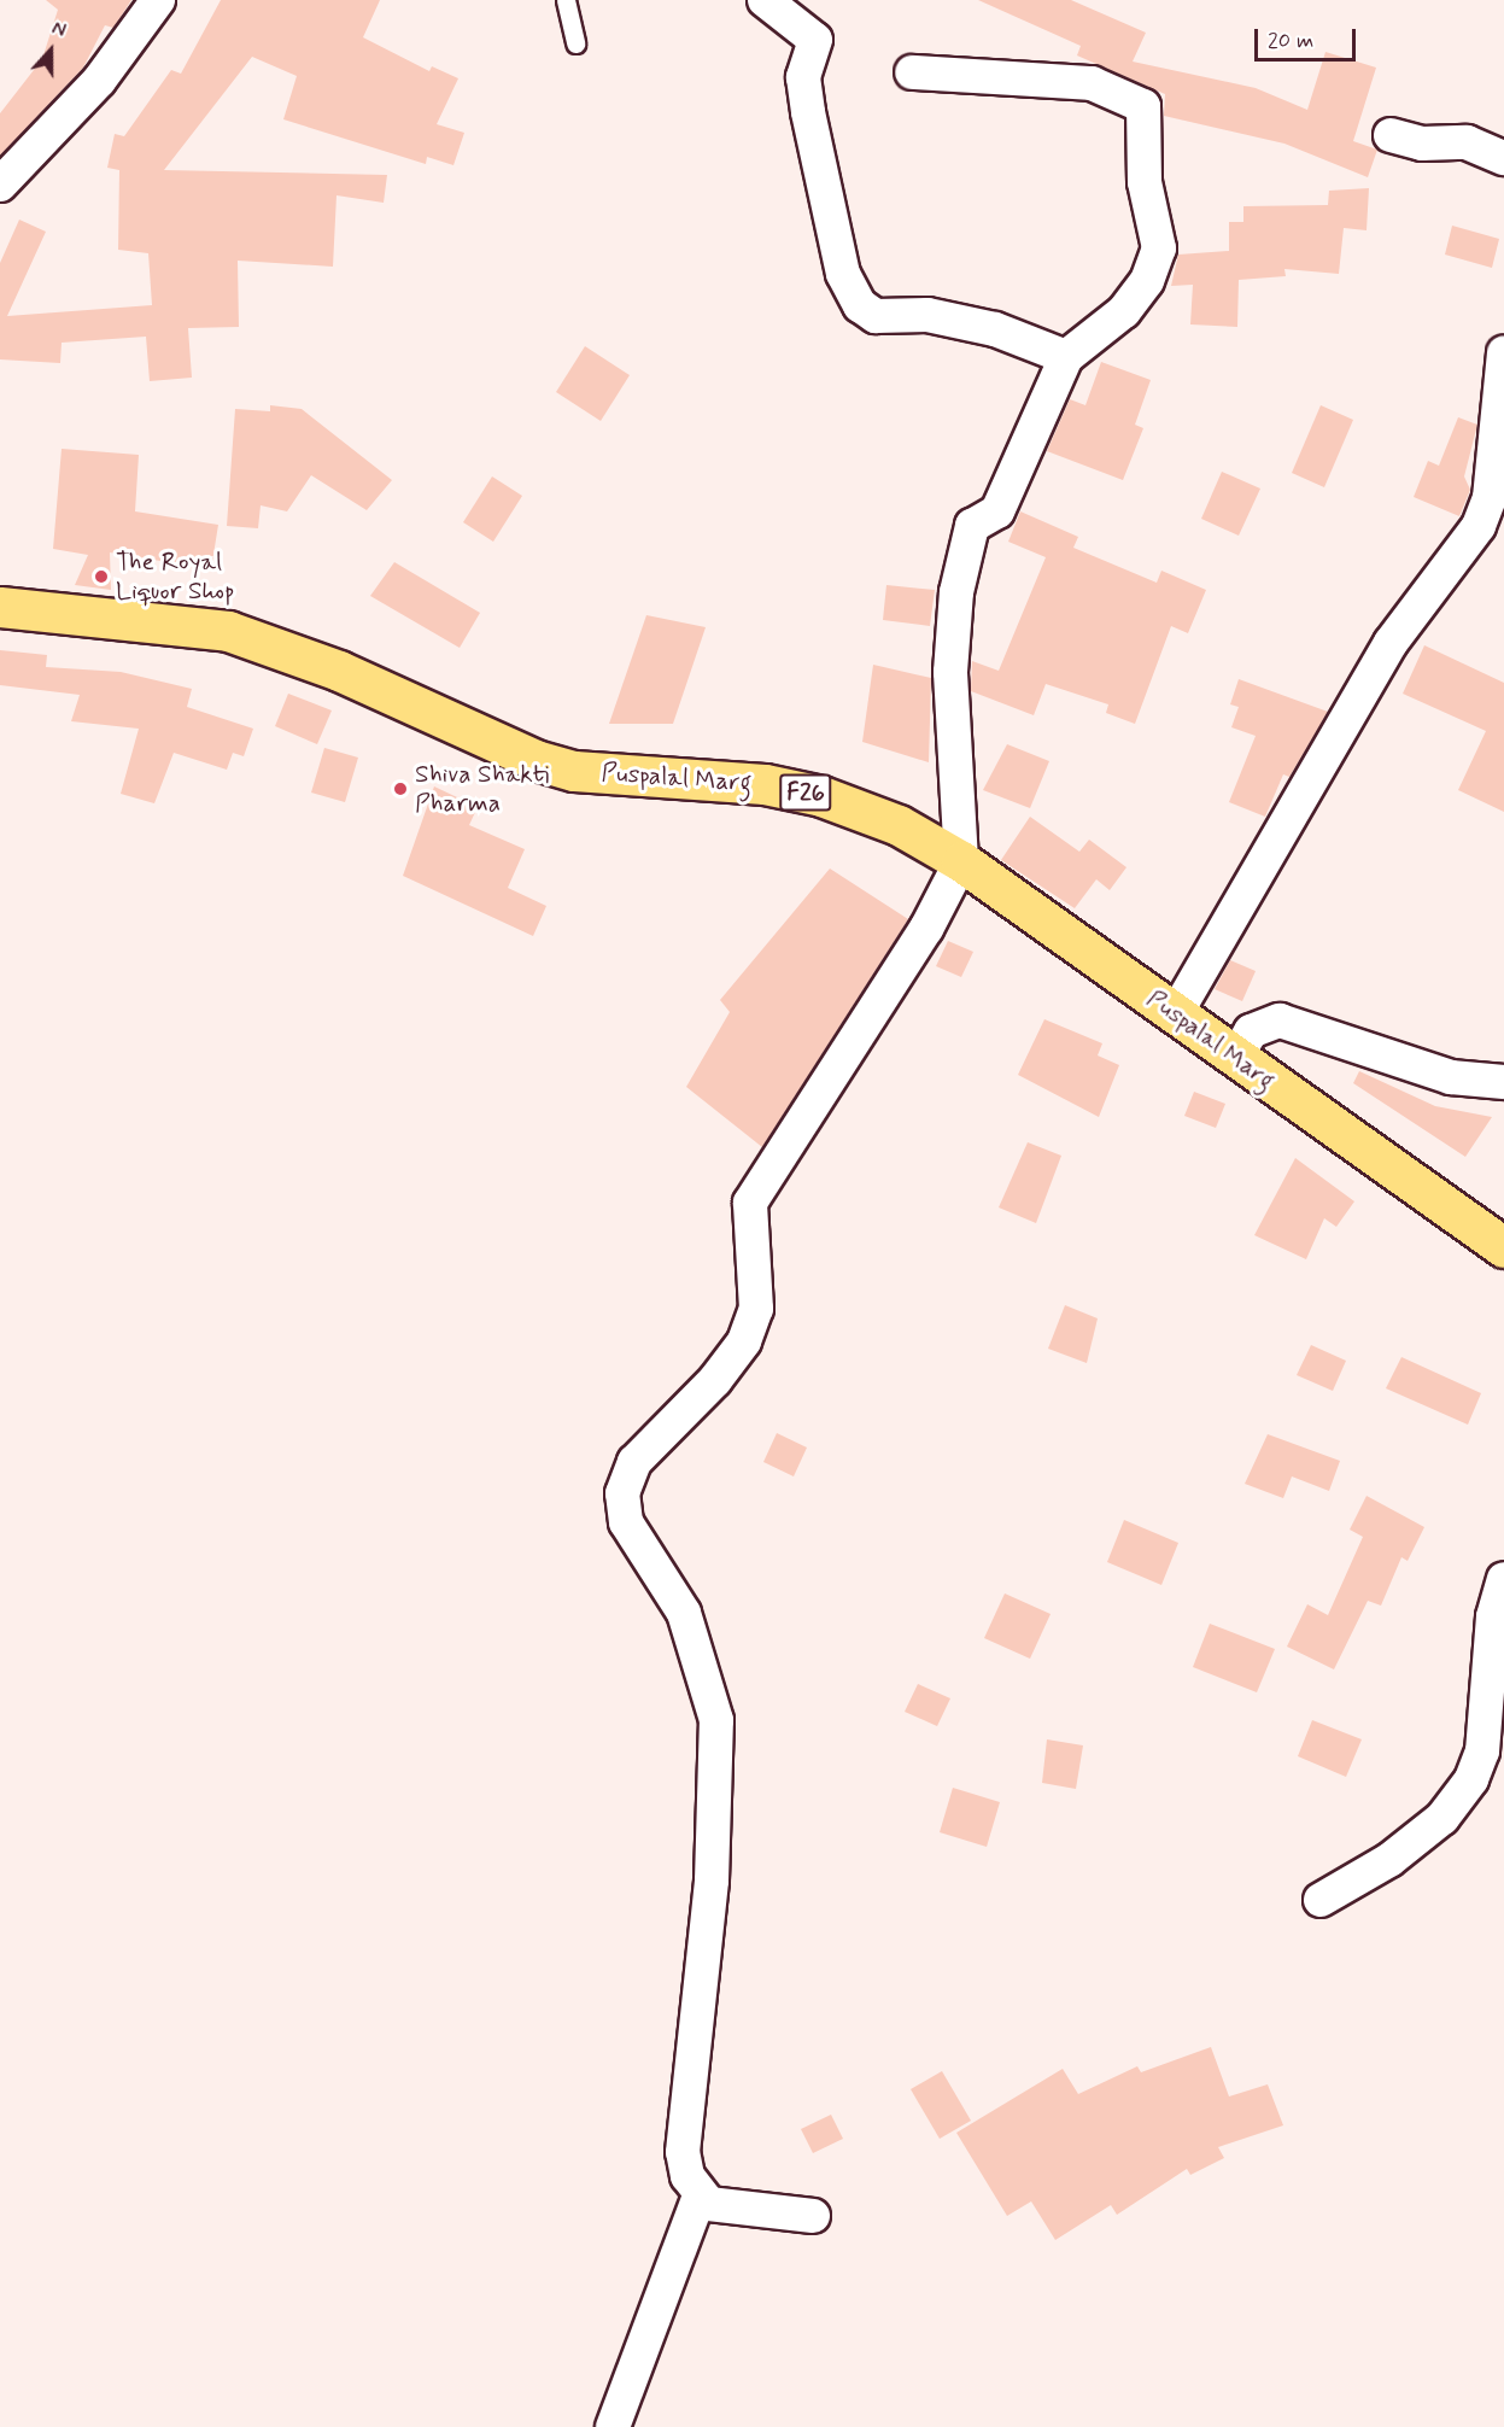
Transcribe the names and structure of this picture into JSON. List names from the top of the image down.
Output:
{
  "streets": {
    "main road": ["Puspalal Marg", "F26"]
  },
  "places": ["The Royal Liquor Shop", "Shiva Shakti Pharma"],
  "scale_bar": "20 m",
  "north": "top"
}
